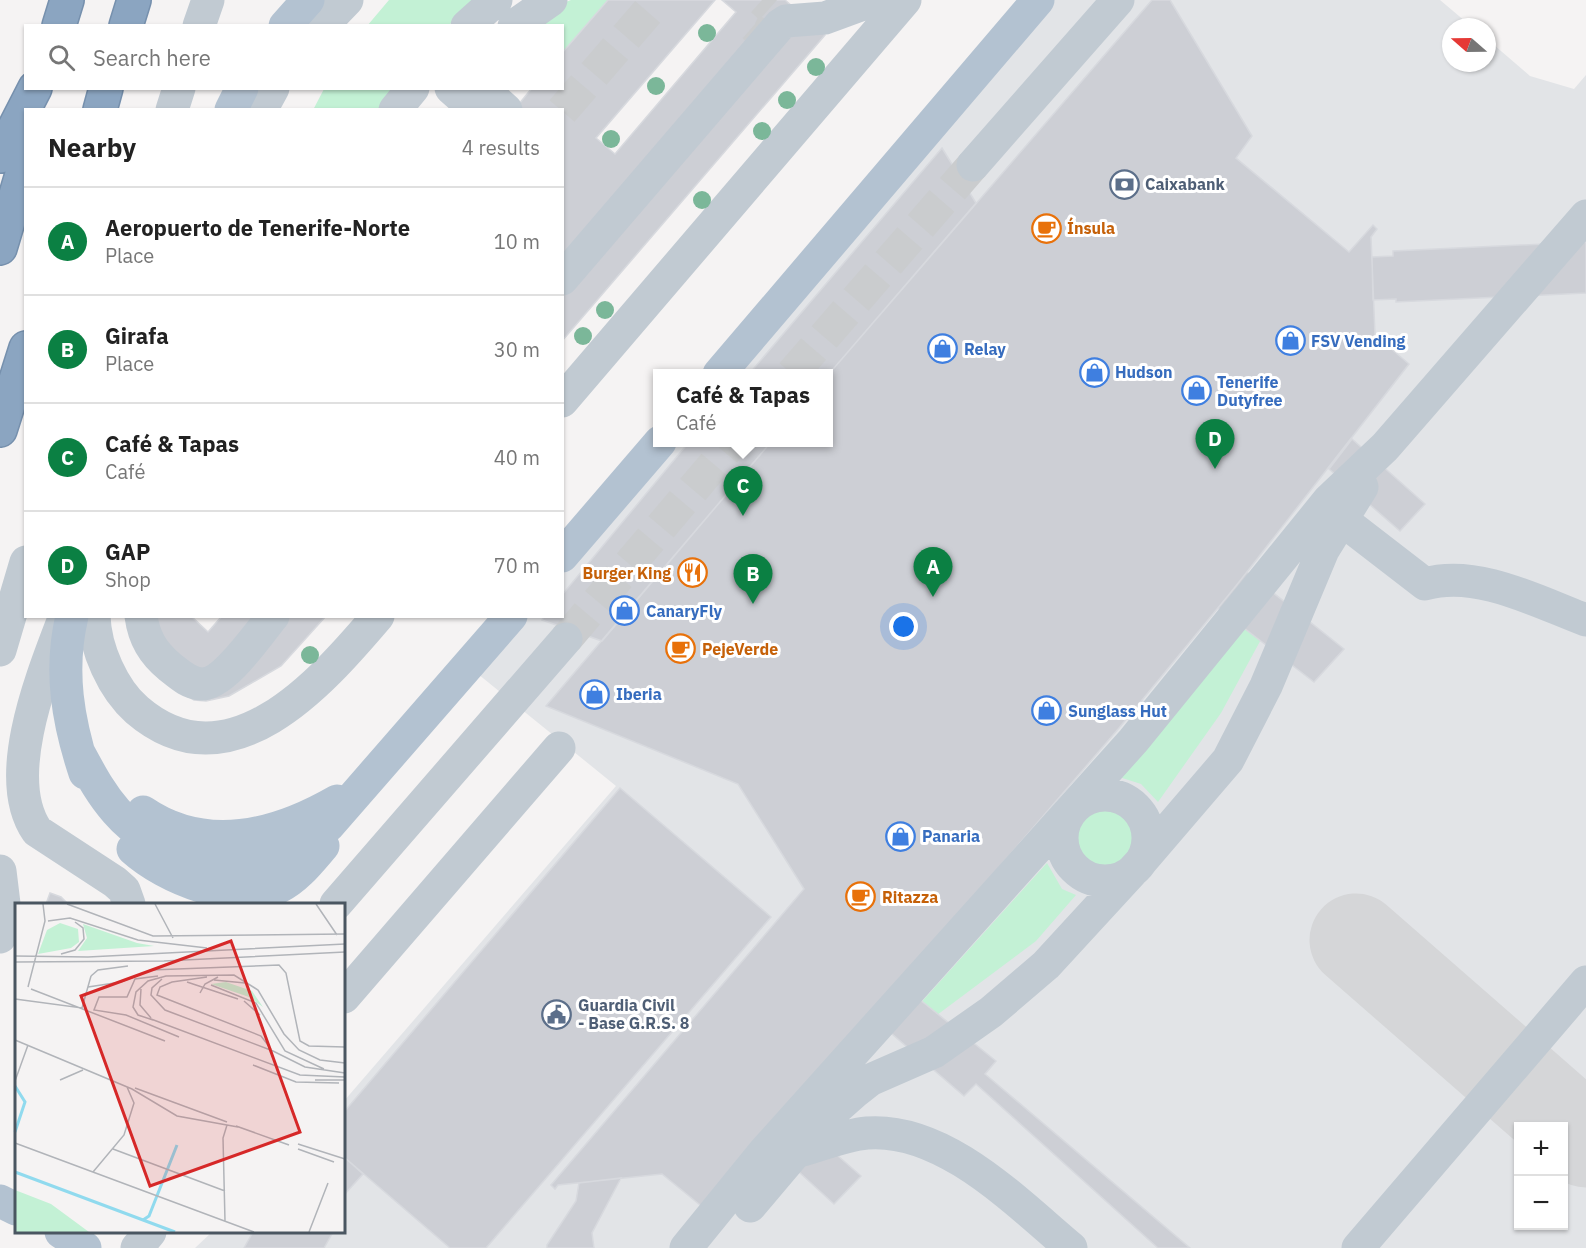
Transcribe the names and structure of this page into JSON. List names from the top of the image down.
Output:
{
  "places": {
    "bank": ["Caixabank"],
    "cafe": ["Ínsula", "PejeVerde", "Ritazza"],
    "shop": [
      "FSV Vending",
      "Relay",
      "Hudson",
      "Tenerife Dutyfree",
      "CanaryFly",
      "Iberia",
      "Sunglass Hut",
      "Panaria"
    ],
    "restaurant": ["Burger King"],
    "public building": ["Guardia Civil - Base G.R.S. 8"]
  },
  "north": "left",
  "page": {
    "search": "Search here",
    "heading": ["Nearby", "4 results"],
    "list": [
      {
        "mark": "A",
        "name": "Aeropuerto de Tenerife-Norte",
        "note": "Place",
        "value": "10 m"
      },
      {
        "mark": "B",
        "name": "Girafa",
        "note": "Place",
        "value": "30 m"
      },
      {
        "mark": "C",
        "name": "Café & Tapas",
        "note": "Café",
        "value": "40 m"
      },
      {
        "mark": "D",
        "name": "GAP",
        "note": "Shop",
        "value": "70 m"
      }
    ],
    "popup": ["Café & Tapas", "Café"],
    "pins": [
      "D",
      "C",
      "A",
      "B"
    ],
    "map_buttons": ["+", "−"]
  }
}
